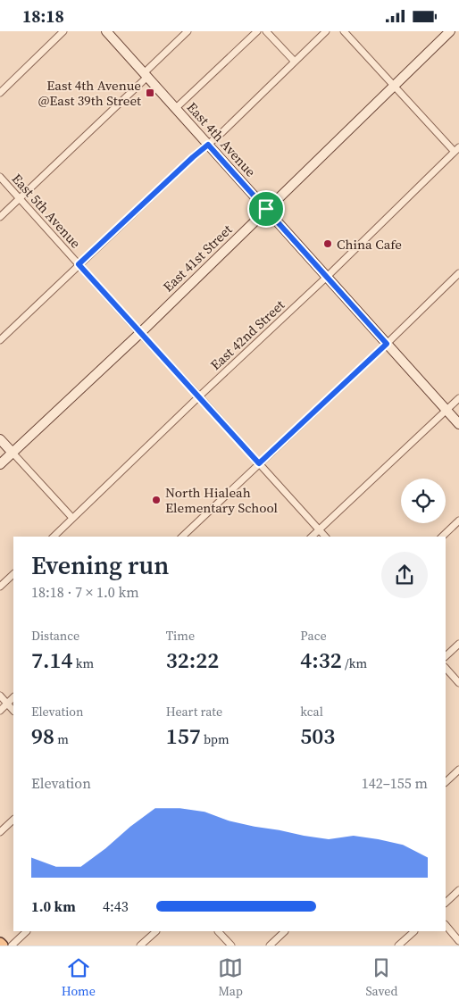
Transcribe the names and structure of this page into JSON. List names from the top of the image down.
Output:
{
  "streets": {
    "street": [
      "East 4th Avenue",
      "East 5th Avenue",
      "East 41st Street",
      "East 42nd Street"
    ]
  },
  "crossings": [
    ["East 4th Avenue", "East 41st Street"],
    ["East 4th Avenue", "East 42nd Street"],
    ["East 5th Avenue", "East 41st Street"],
    ["East 5th Avenue", "East 42nd Street"]
  ],
  "places": {
    "transit": ["East 4th Avenue @East 39th Street"],
    "other": ["China Cafe", "North Hialeah Elementary School"]
  },
  "page": {
    "status": "18:18",
    "heading": ["Evening run", "18:18 · 7 × 1.0 km"],
    "stats": [
      ["Distance", "7.14 km"],
      ["Time", "32:22"],
      ["Pace", "4:32 /km"],
      ["Elevation", "98 m"],
      ["Heart rate", "157 bpm"],
      ["kcal", "503"]
    ],
    "chart": ["Elevation", "142–155 m"],
    "list": [
      {
        "name": "1.0 km",
        "note": "4:43"
      }
    ],
    "tabs": ["Home", "Map", "Saved"]
  }
}
